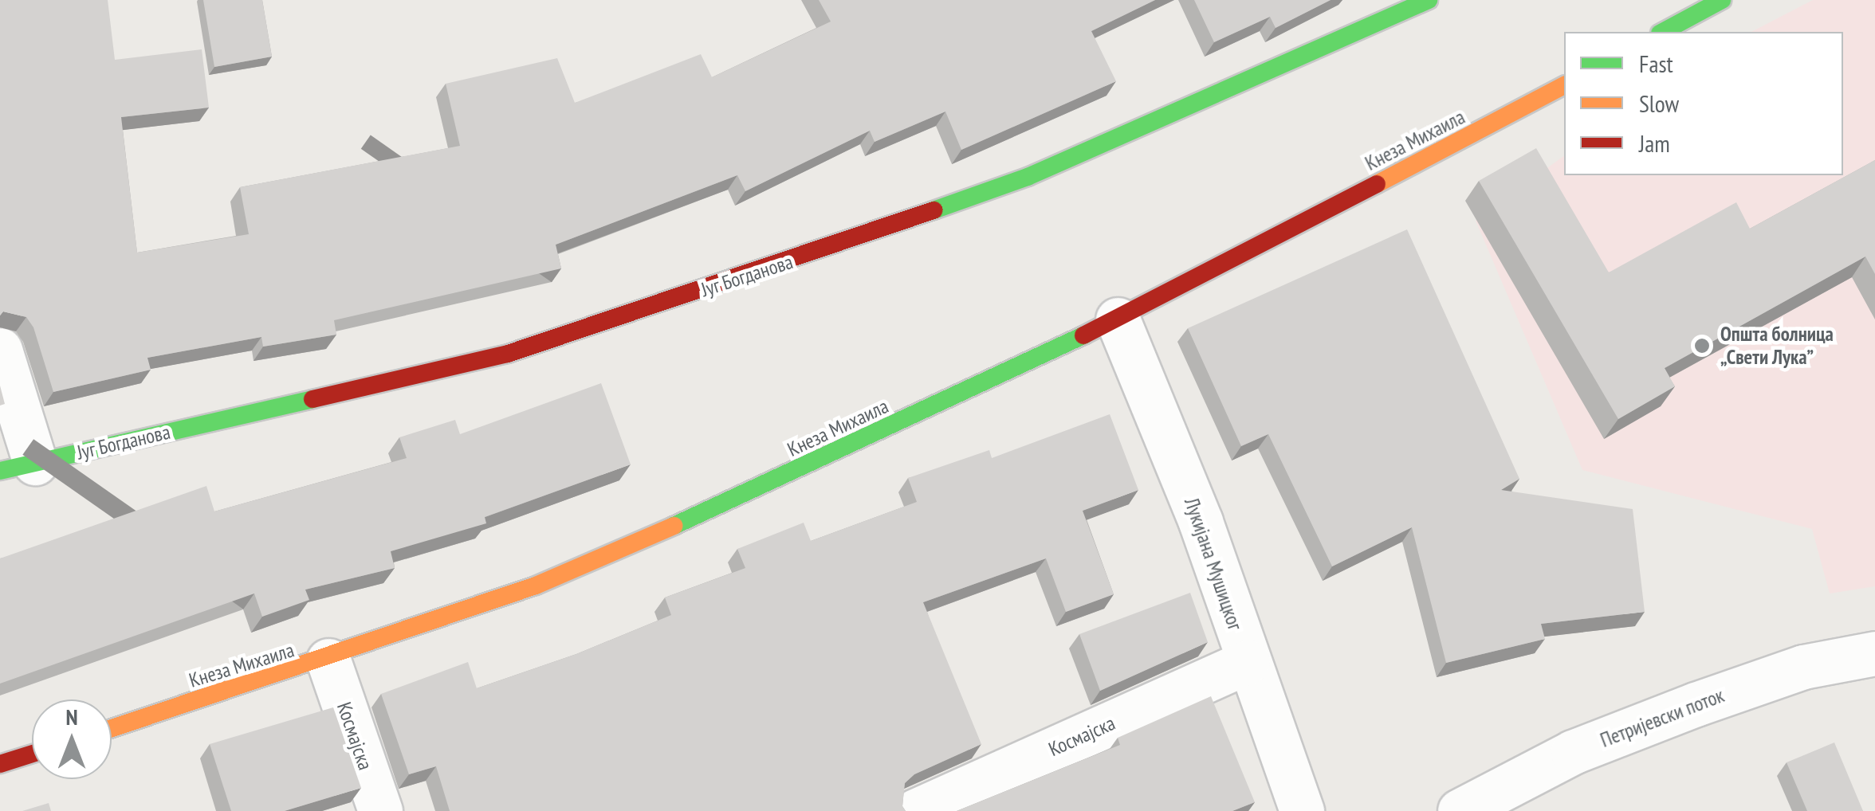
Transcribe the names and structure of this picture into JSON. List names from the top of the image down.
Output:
{
  "streets": {
    "main road": ["Кнеза Михаила", "Југ Богданова"],
    "street": ["Лукијана Мушицког", "Петријевски поток", "Космајска"]
  },
  "crossings": [
    ["Кнеза Михаила", "Лукијана Мушицког"],
    ["Кнеза Михаила", "Космајска"],
    ["Лукијана Мушицког", "Космајска"]
  ],
  "places": ["Општа болница „Свети Лука”"],
  "legend": ["Fast", "Slow", "Jam"],
  "north": "top"
}
